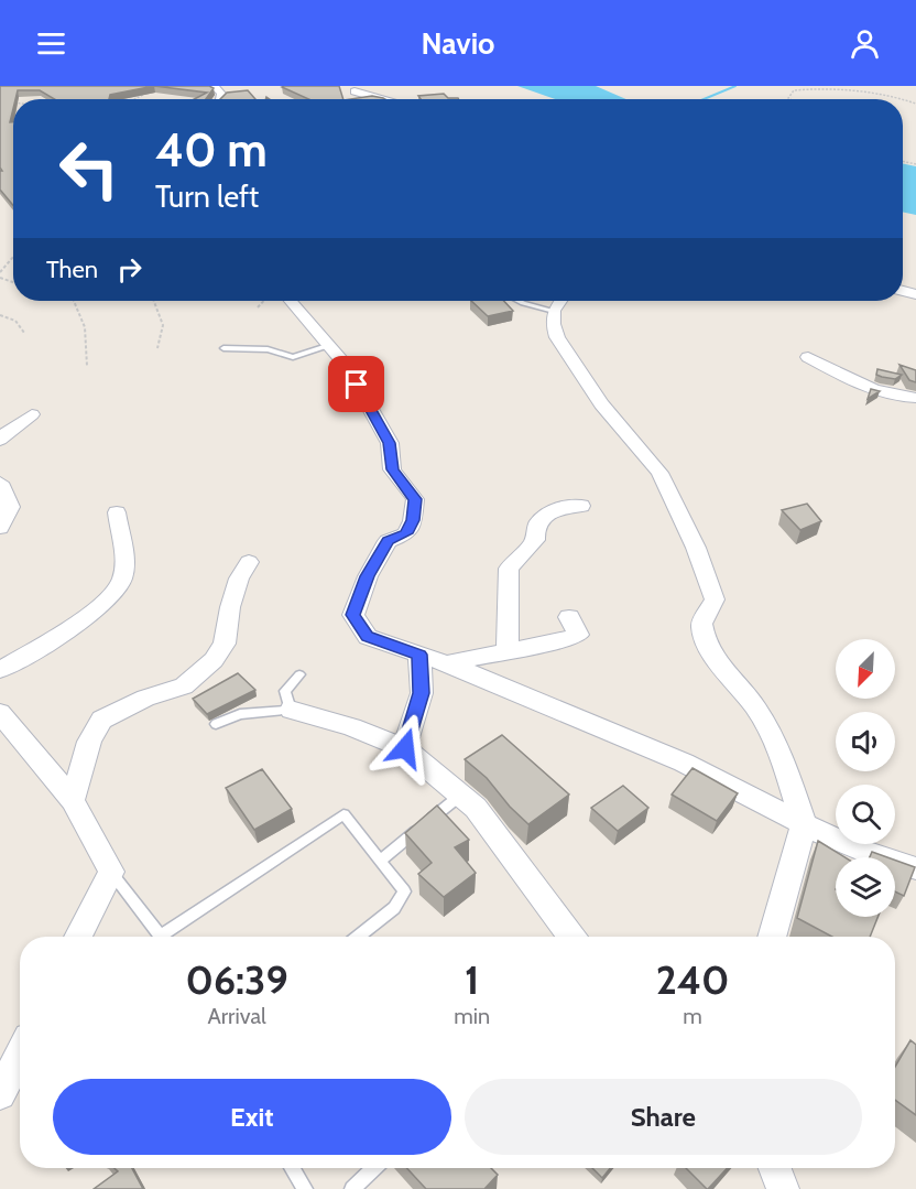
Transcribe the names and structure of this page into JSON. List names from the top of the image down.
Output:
{
  "north": "bottom left",
  "page": {
    "header": "Navio",
    "turn": ["40 m", "Turn left"],
    "then": "Then",
    "eta": [
      "06:39",
      "Arrival",
      "1",
      "min",
      "240",
      "m"
    ],
    "buttons": ["Exit", "Share"]
  }
}
